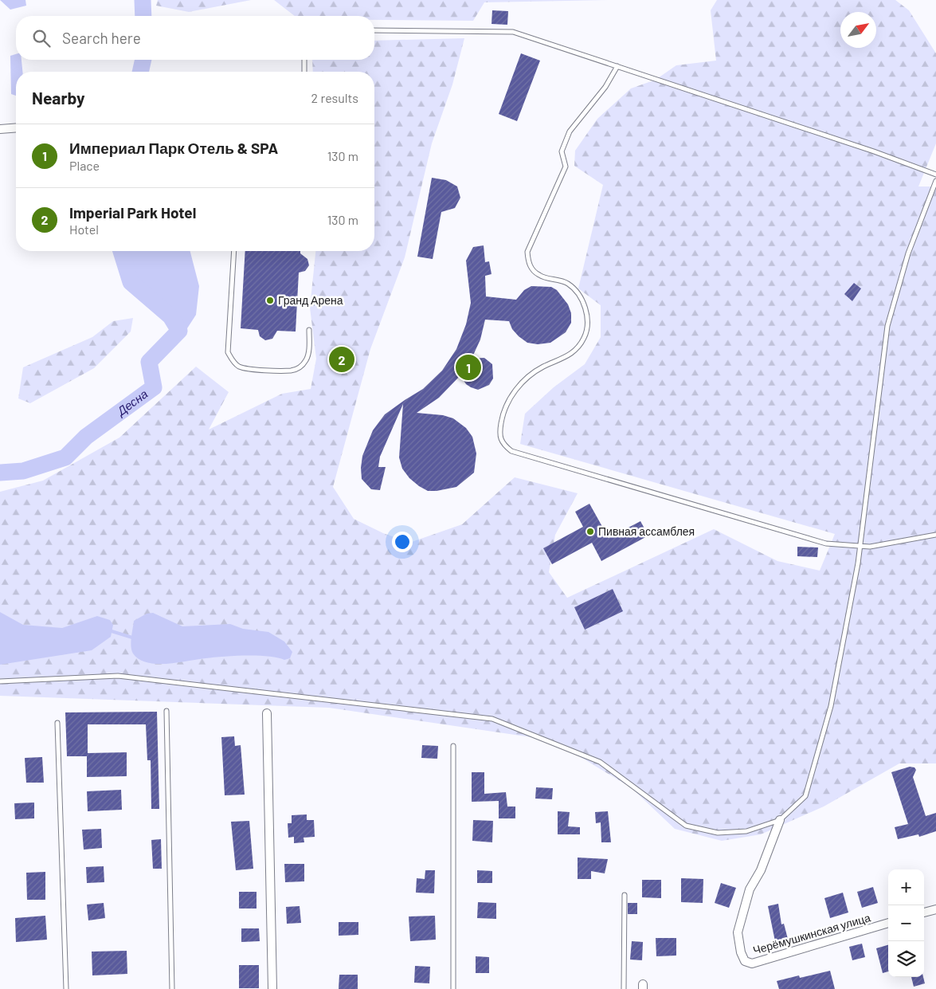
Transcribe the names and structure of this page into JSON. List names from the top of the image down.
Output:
{
  "streets": {
    "street": ["Черёмушкинская улица"]
  },
  "water": ["Десна"],
  "places": ["Гранд Арена", "Пивная ассамблея"],
  "north": "top right",
  "page": {
    "search": "Search here",
    "heading": ["Nearby", "2 results"],
    "list": [
      {
        "mark": "1",
        "name": "Империал Парк Отель & SPA",
        "note": "Place",
        "value": "130 m"
      },
      {
        "mark": "2",
        "name": "Imperial Park Hotel",
        "note": "Hotel",
        "value": "130 m"
      }
    ],
    "pins": ["2", "1"],
    "map_buttons": ["+", "−"]
  }
}
